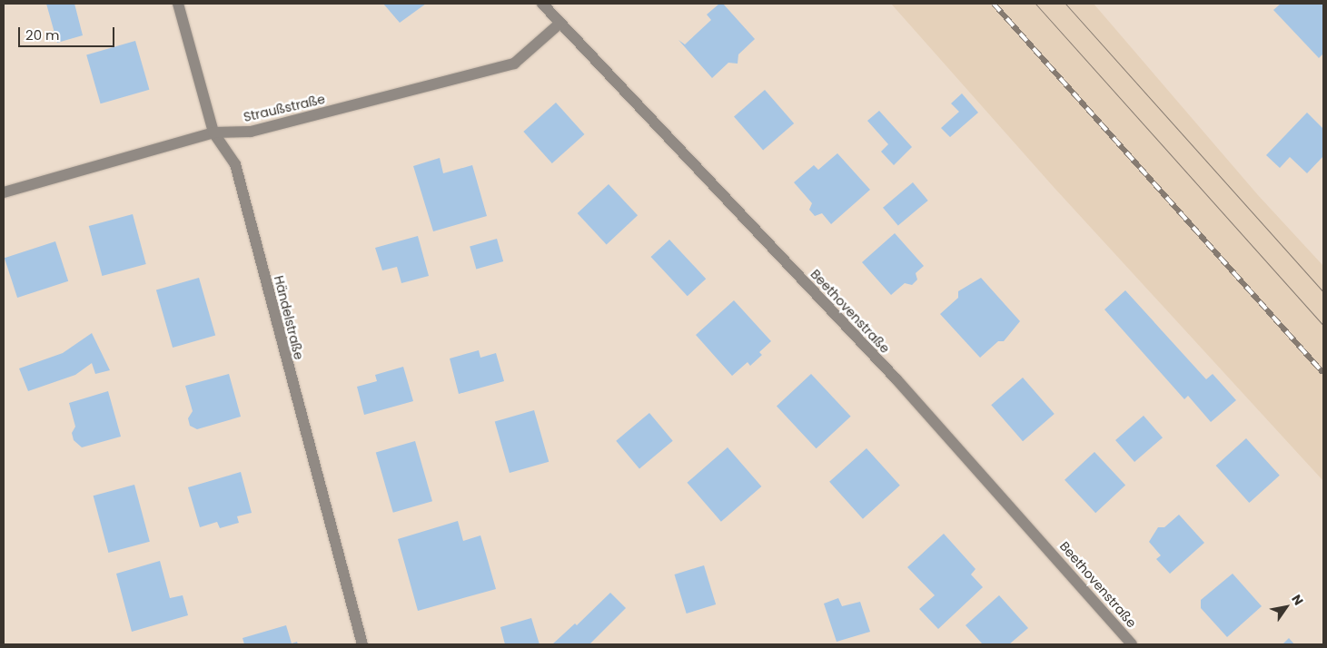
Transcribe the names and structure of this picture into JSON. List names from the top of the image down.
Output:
{
  "streets": {
    "street": ["Straußstraße", "Beethovenstraße", "Händelstraße"]
  },
  "crossings": [
    ["Straußstraße", "Beethovenstraße"],
    ["Straußstraße", "Händelstraße"]
  ],
  "scale_bar": "20 m",
  "north": "top right"
}
